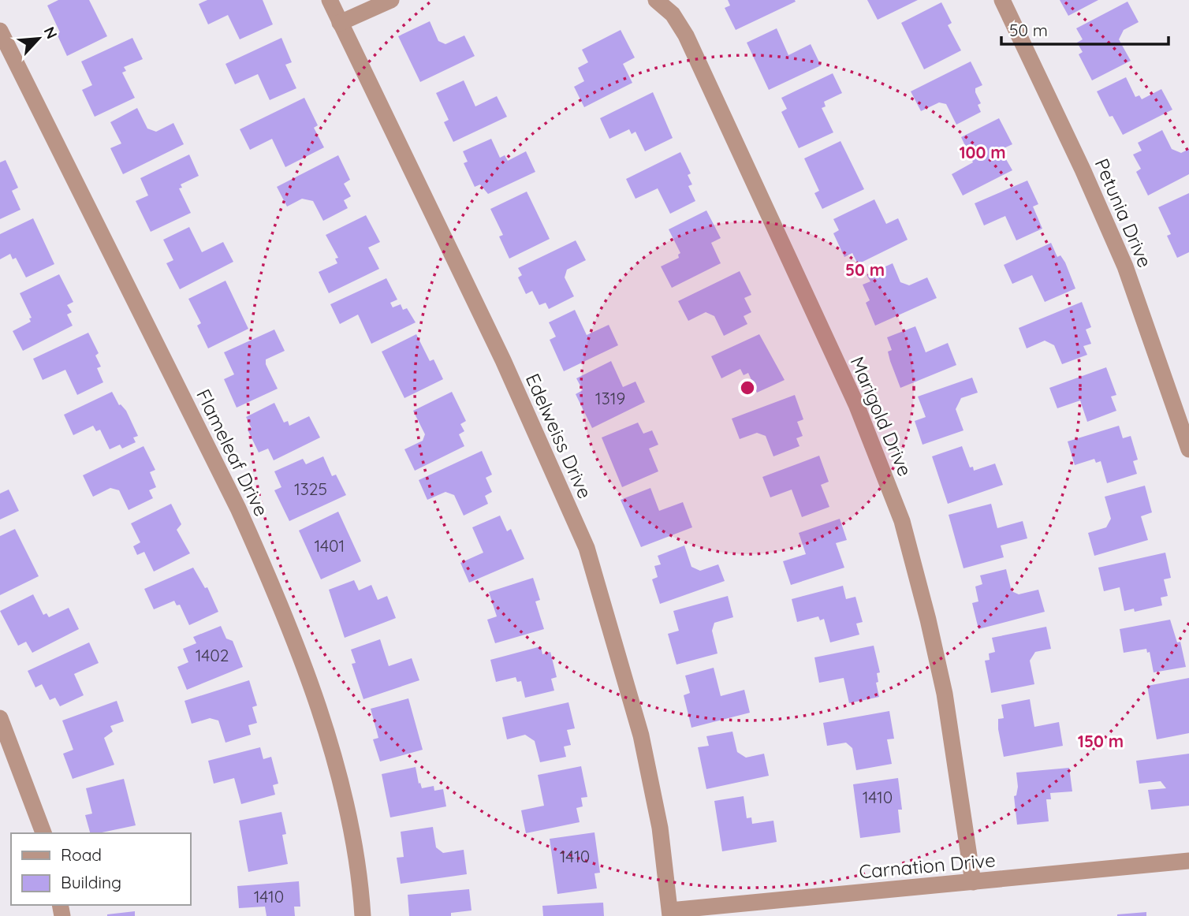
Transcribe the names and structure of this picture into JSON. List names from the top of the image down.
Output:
{
  "streets": {
    "street": [
      "Petunia Drive",
      "Marigold Drive",
      "Edelweiss Drive",
      "Flameleaf Drive",
      "Carnation Drive"
    ]
  },
  "crossings": [
    ["Marigold Drive", "Carnation Drive"],
    ["Edelweiss Drive", "Carnation Drive"]
  ],
  "house_numbers": [
    "1319",
    "1325",
    "1401",
    "1402",
    "1410",
    "1410",
    "1410"
  ],
  "legend": ["Road", "Building"],
  "scale_bar": "50 m",
  "north": "top right",
  "rings": ["100 m", "50 m", "150 m"]
}
